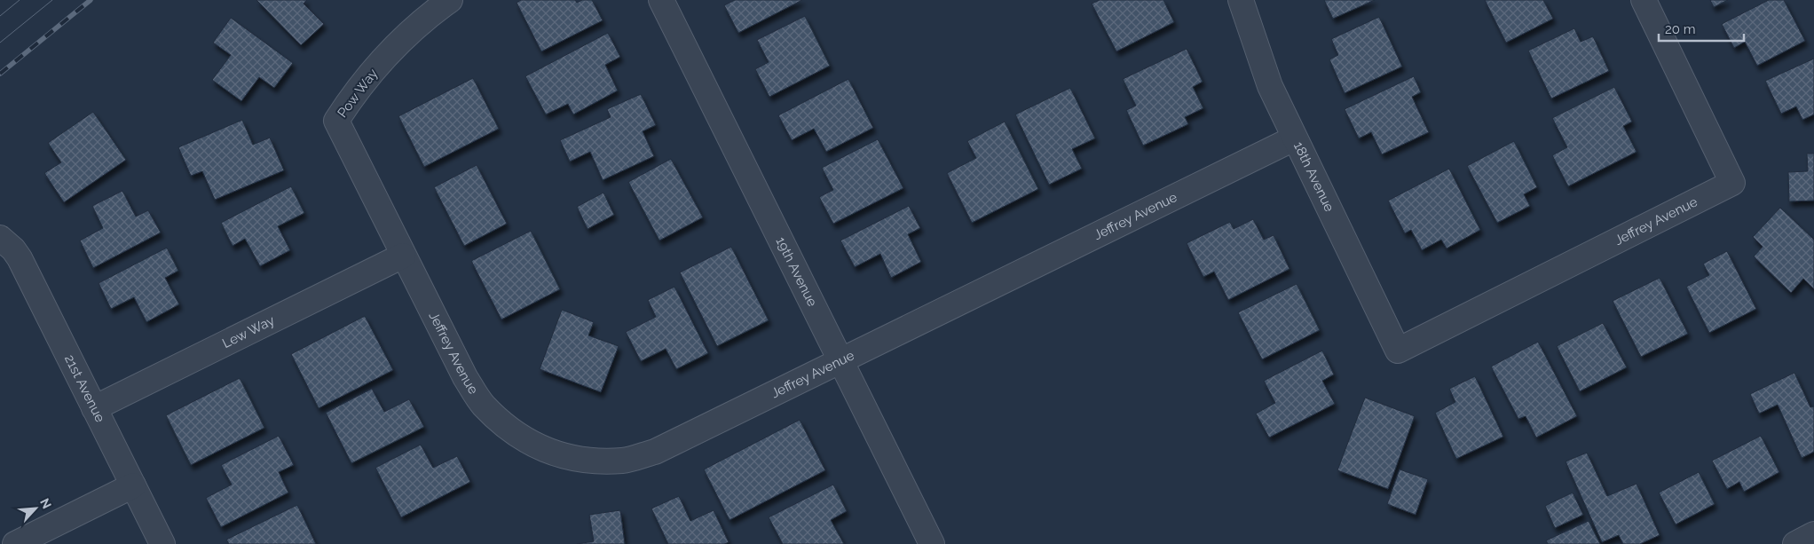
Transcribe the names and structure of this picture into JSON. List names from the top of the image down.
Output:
{
  "streets": {
    "street": [
      "Pow Way",
      "18th Avenue",
      "Jeffrey Avenue",
      "19th Avenue",
      "Lew Way",
      "21st Avenue"
    ]
  },
  "crossings": [
    ["Pow Way", "Jeffrey Avenue"],
    ["Pow Way", "Lew Way"],
    ["18th Avenue", "Jeffrey Avenue"],
    ["Jeffrey Avenue", "19th Avenue"],
    ["Jeffrey Avenue", "Lew Way"],
    ["Lew Way", "21st Avenue"]
  ],
  "scale_bar": "20 m",
  "north": "top right"
}
